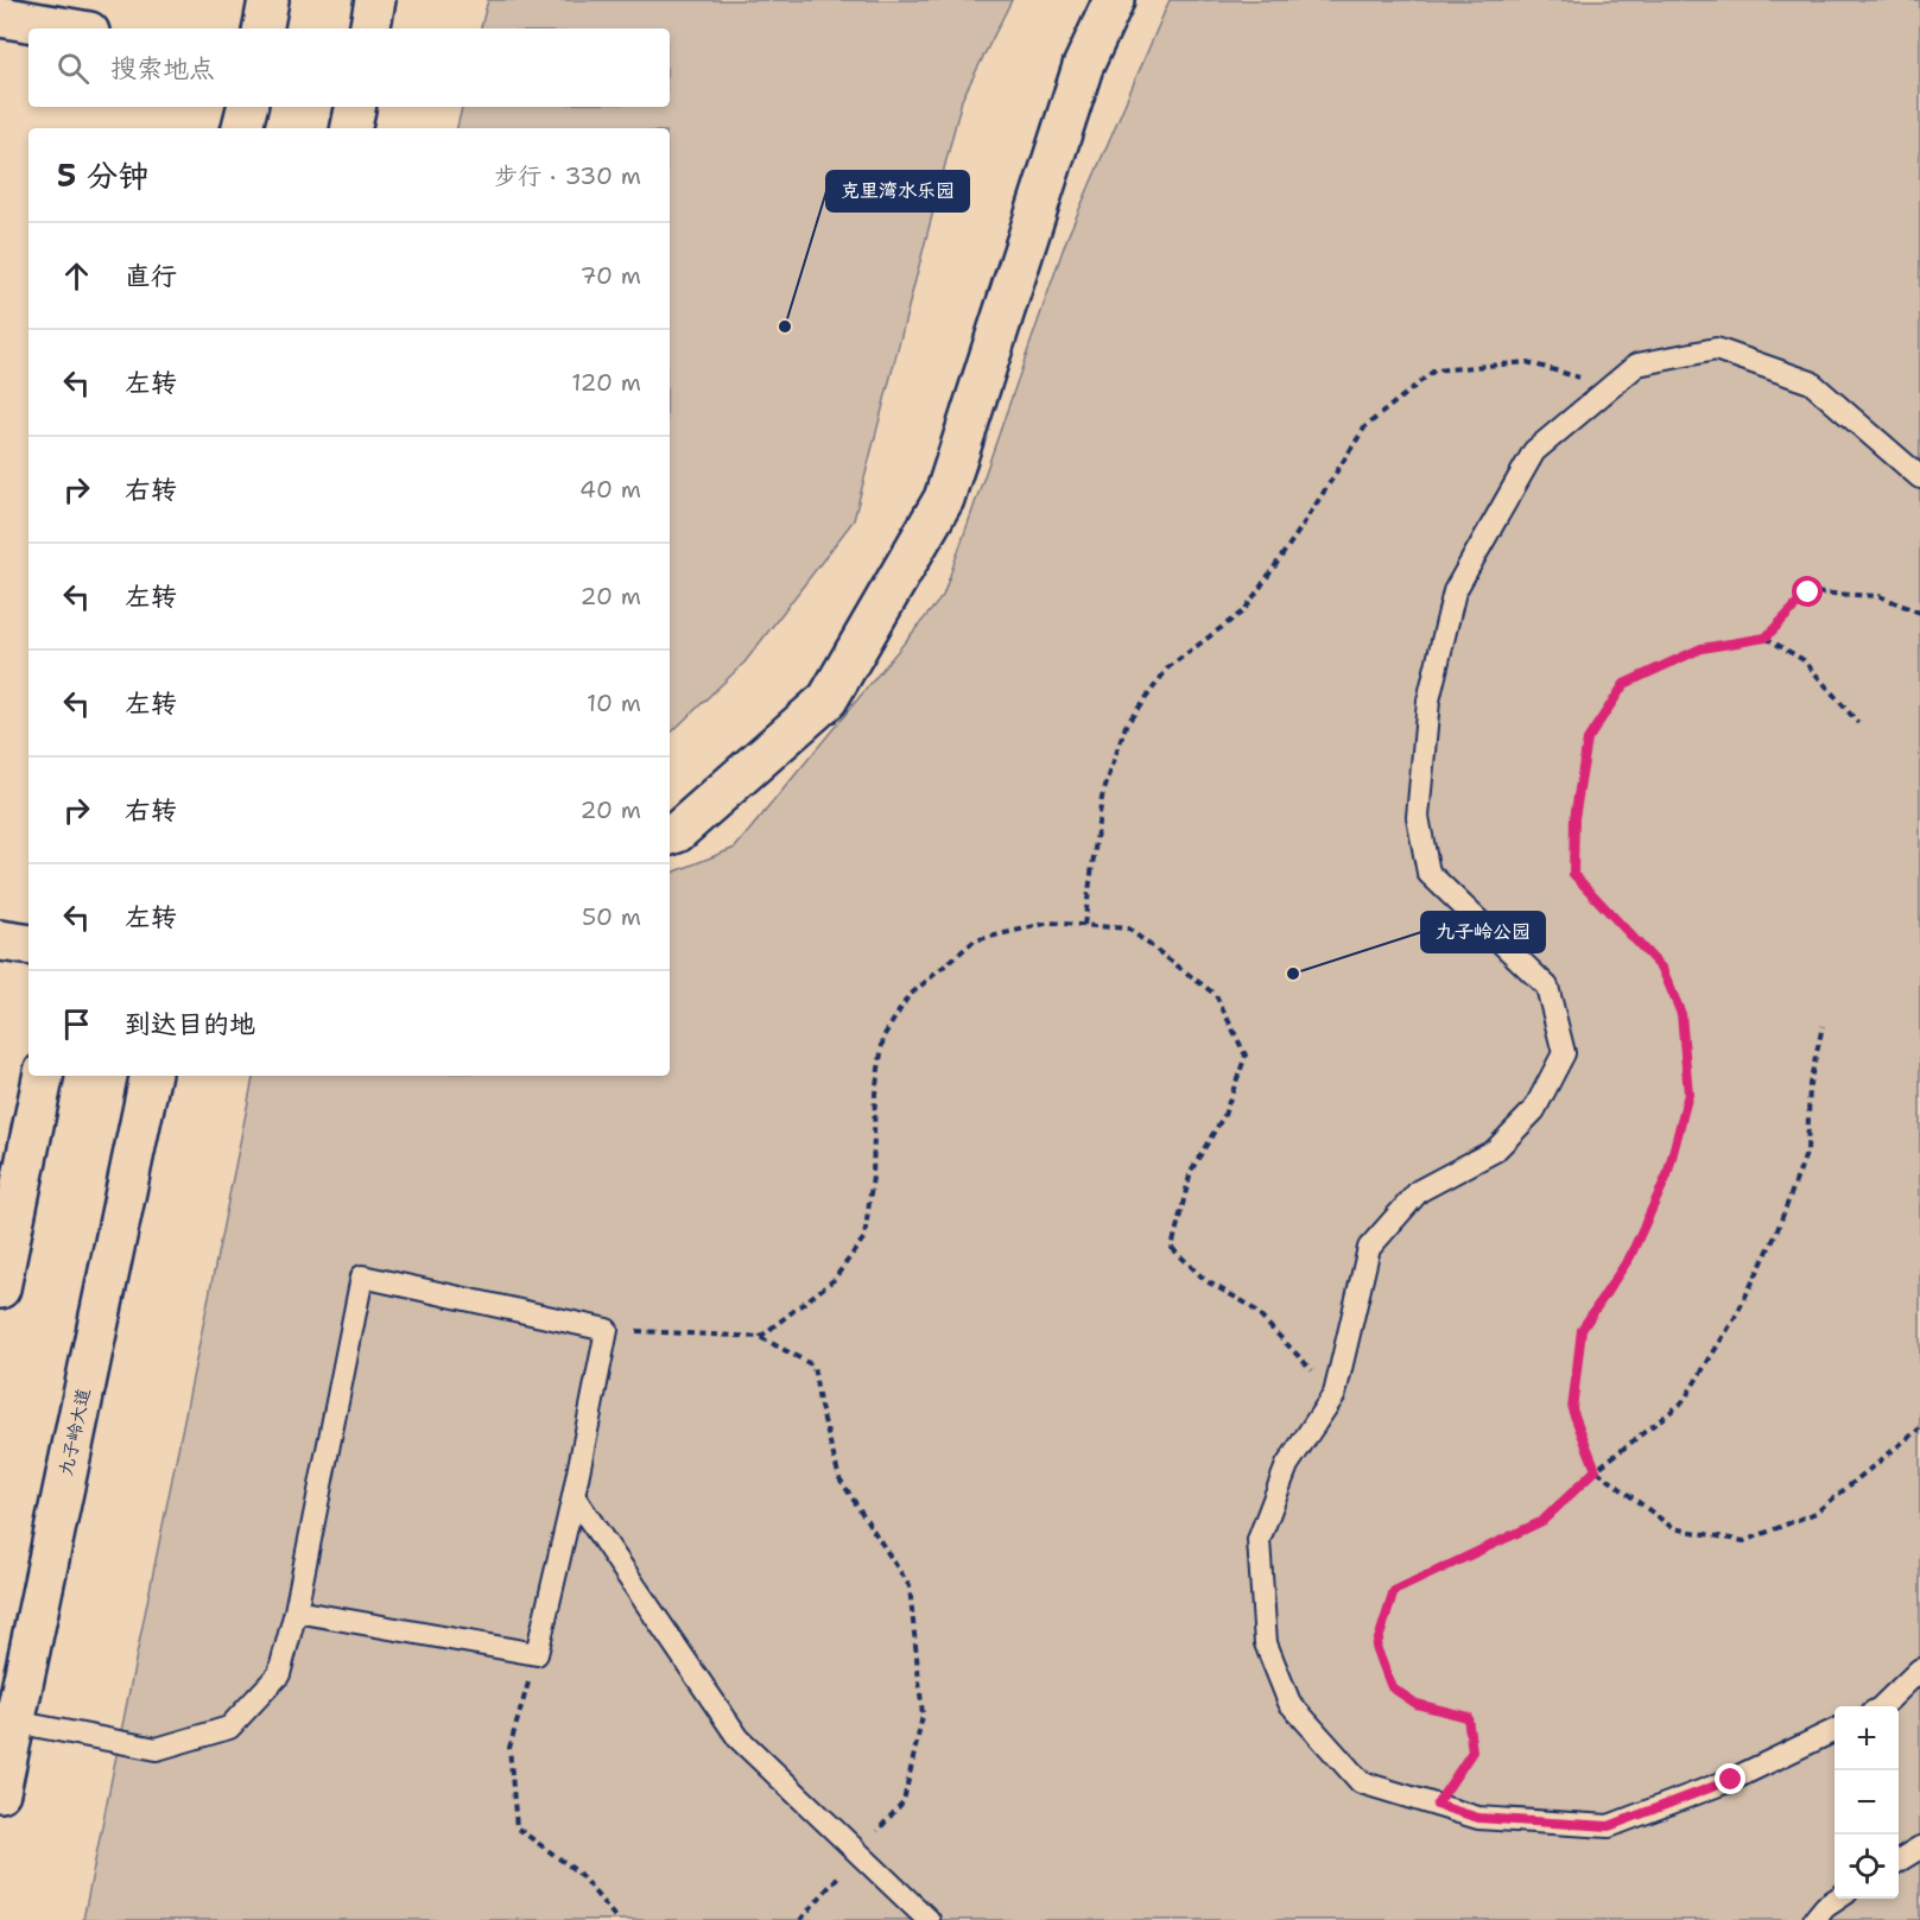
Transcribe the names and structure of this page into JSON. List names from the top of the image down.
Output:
{
  "streets": {
    "main road": ["九子岭大道"]
  },
  "places": ["克里湾水乐园", "九子岭公园"],
  "page": {
    "search": "搜索地点",
    "heading": ["5 分钟", "步行 · 330 m"],
    "list": [
      ["直行", "70 m"],
      ["左转", "120 m"],
      ["右转", "40 m"],
      ["左转", "20 m"],
      ["左转", "10 m"],
      ["右转", "20 m"],
      ["左转", "50 m"],
      "到达目的地"
    ],
    "map_buttons": ["+", "−"]
  }
}
